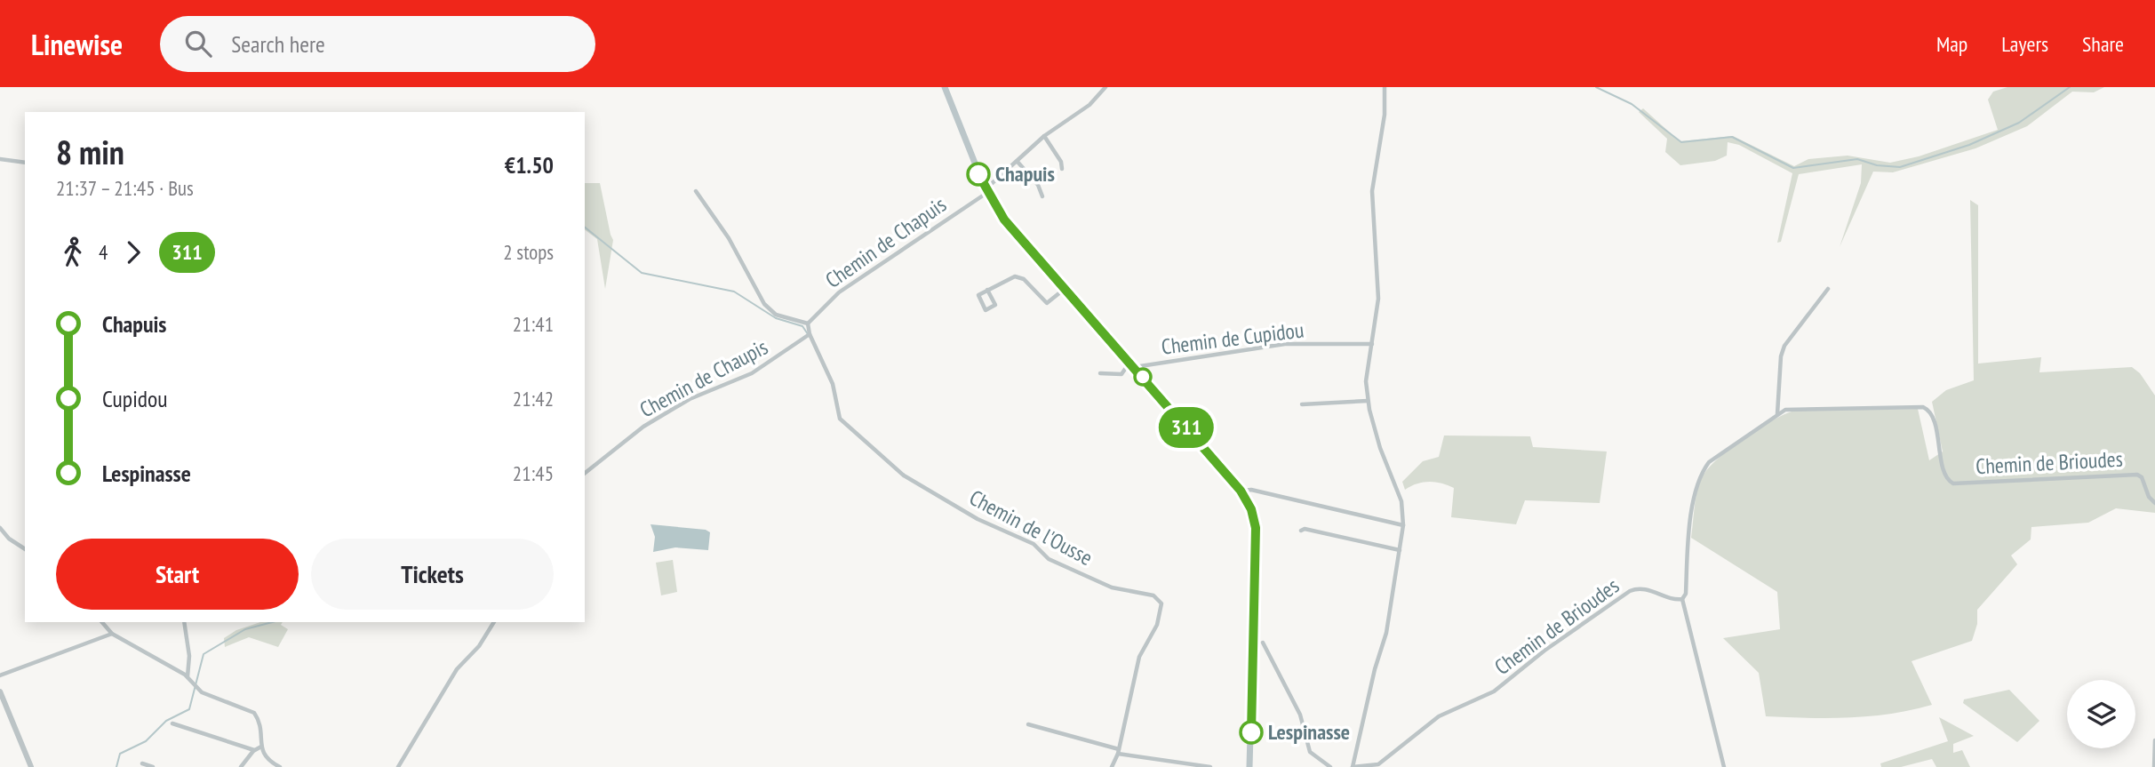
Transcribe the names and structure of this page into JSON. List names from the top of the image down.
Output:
{
  "streets": {
    "street": [
      "Chemin de Chapuis",
      "Chemin de Cupidou",
      "Chemin de Chaupis",
      "Chemin de Brioudes",
      "Chemin de l'Ousse"
    ]
  },
  "crossings": [
    ["Chemin de Chapuis", "Chemin de l'Ousse"],
    ["Chemin de Chaupis", "Chemin de l'Ousse"]
  ],
  "places": ["Chapuis", "Lespinasse"],
  "lines": ["bus line 311"],
  "page": {
    "header": "Linewise",
    "search": "Search here",
    "nav": ["Map", "Layers", "Share"],
    "on_map": "311",
    "heading": ["8 min", "21:37 – 21:45 · Bus", "€1.50"],
    "legs": ["4", "311", "2 stops"],
    "list": [
      {
        "name": "Chapuis",
        "value": "21:41"
      },
      {
        "name": "Cupidou",
        "value": "21:42"
      },
      {
        "name": "Lespinasse",
        "value": "21:45"
      }
    ],
    "buttons": ["Start", "Tickets"]
  }
}
